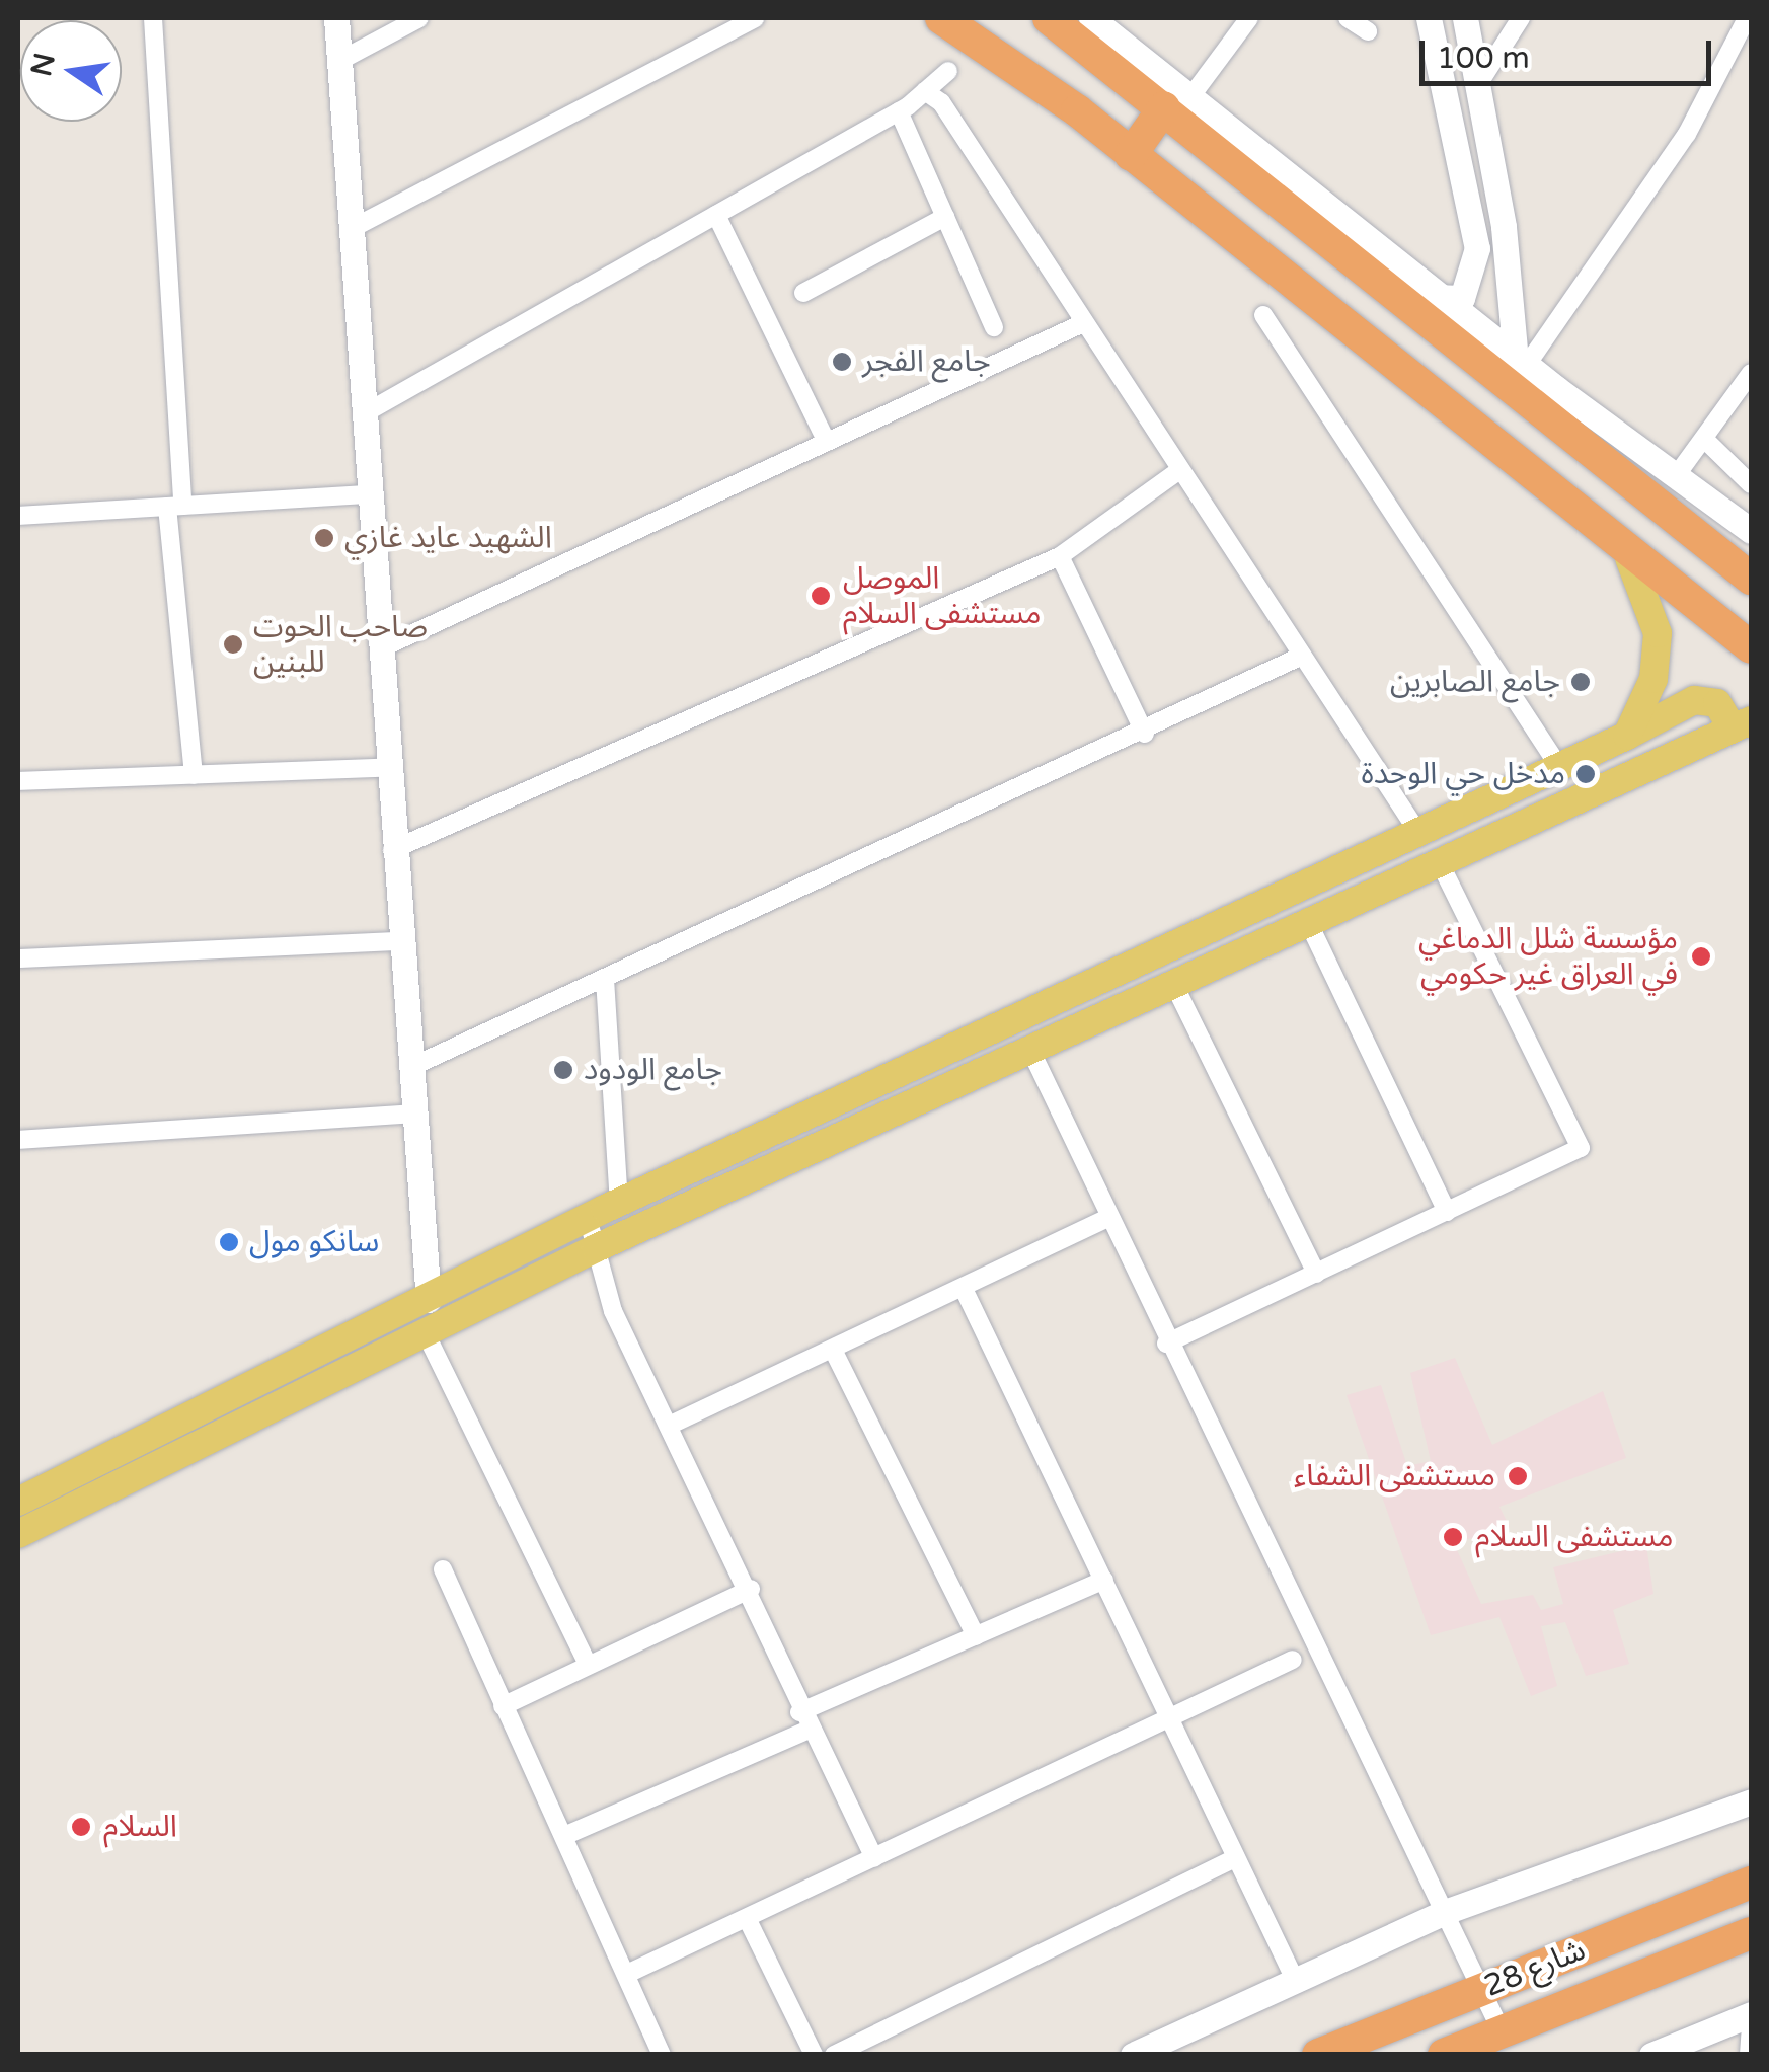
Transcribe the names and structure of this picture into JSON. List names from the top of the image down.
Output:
{
  "streets": {
    "highway": ["شارع 28"]
  },
  "places": [
    "جامع الفجر",
    "الشهيد عايد غازي",
    "الموصل مستشفى السلام",
    "صاحب الحوت للبنين",
    "جامع الصابرين",
    "مدخل حي الوحدة",
    "مؤسسة شلل الدماغي في العراق غير حكومي",
    "جامع الودود",
    "سانكو مول",
    "مستشفى الشفاء",
    "مستشفى السلام",
    "السلام"
  ],
  "scale_bar": "100 m",
  "north": "left"
}
